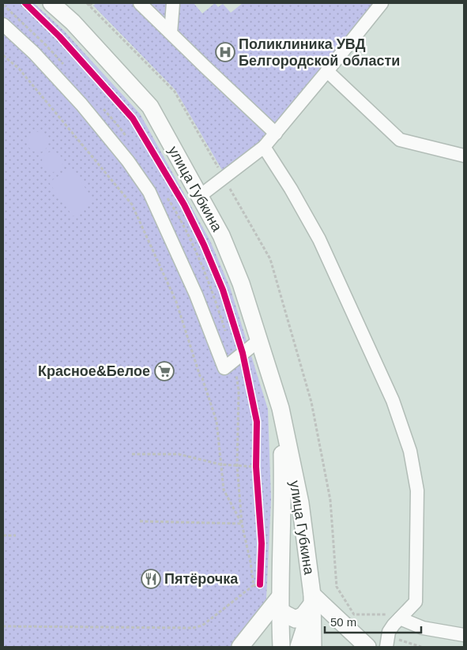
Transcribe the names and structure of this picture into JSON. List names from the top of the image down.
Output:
{
  "streets": {
    "main road": ["улица Губкина"]
  },
  "places": {
    "hospital": ["Поликлиника УВД Белгородской области"],
    "supermarket": ["Красное&Белое"],
    "restaurant": ["Пятёрочка"]
  },
  "scale_bar": "50 m"
}
